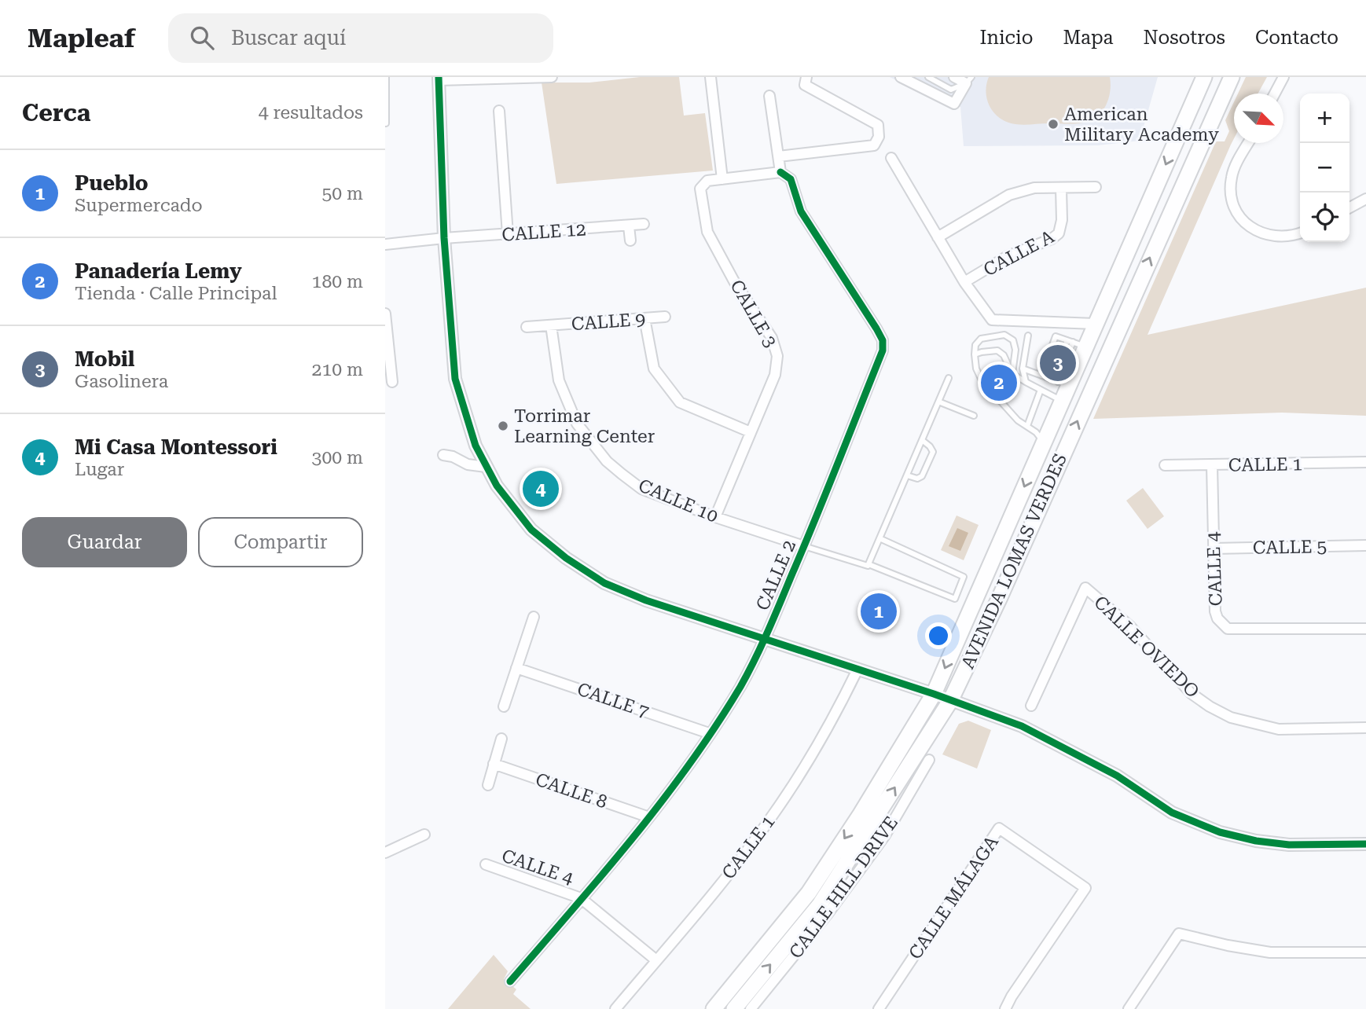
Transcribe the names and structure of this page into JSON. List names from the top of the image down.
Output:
{
  "streets": {
    "highway": ["AVENIDA LOMAS VERDES"],
    "street": [
      "CALLE 12",
      "CALLE A",
      "CALLE 3",
      "CALLE 9",
      "CALLE 1",
      "CALLE 10",
      "CALLE 5",
      "CALLE 4",
      "CALLE 2",
      "CALLE OVIEDO",
      "CALLE 7",
      "CALLE 8",
      "CALLE HILL DRIVE",
      "CALLE MÁLAGA"
    ]
  },
  "crossings": [
    ["CALLE 3", "CALLE 10"],
    ["CALLE 3", "CALLE 2"],
    ["CALLE 9", "CALLE 10"],
    ["CALLE 1", "CALLE 4"],
    ["CALLE 10", "CALLE 2"],
    ["CALLE 5", "CALLE 4"],
    ["CALLE 4", "CALLE 2"],
    ["CALLE 2", "CALLE 7"],
    ["CALLE 2", "CALLE 8"]
  ],
  "places": ["American Military Academy", "Torrimar Learning Center"],
  "north": "bottom right",
  "page": {
    "header": "Mapleaf",
    "search": "Buscar aquí",
    "nav": [
      "Inicio",
      "Mapa",
      "Nosotros",
      "Contacto"
    ],
    "heading": ["Cerca", "4 resultados"],
    "map_buttons": ["+", "−"],
    "list": [
      {
        "mark": "1",
        "name": "Pueblo",
        "note": "Supermercado",
        "value": "50 m"
      },
      {
        "mark": "2",
        "name": "Panadería Lemy",
        "note": "Tienda · Calle Principal",
        "value": "180 m"
      },
      {
        "mark": "3",
        "name": "Mobil",
        "note": "Gasolinera",
        "value": "210 m"
      },
      {
        "mark": "4",
        "name": "Mi Casa Montessori",
        "note": "Lugar",
        "value": "300 m"
      }
    ],
    "pins": [
      "3",
      "2",
      "4",
      "1"
    ],
    "buttons": ["Guardar", "Compartir"]
  }
}
